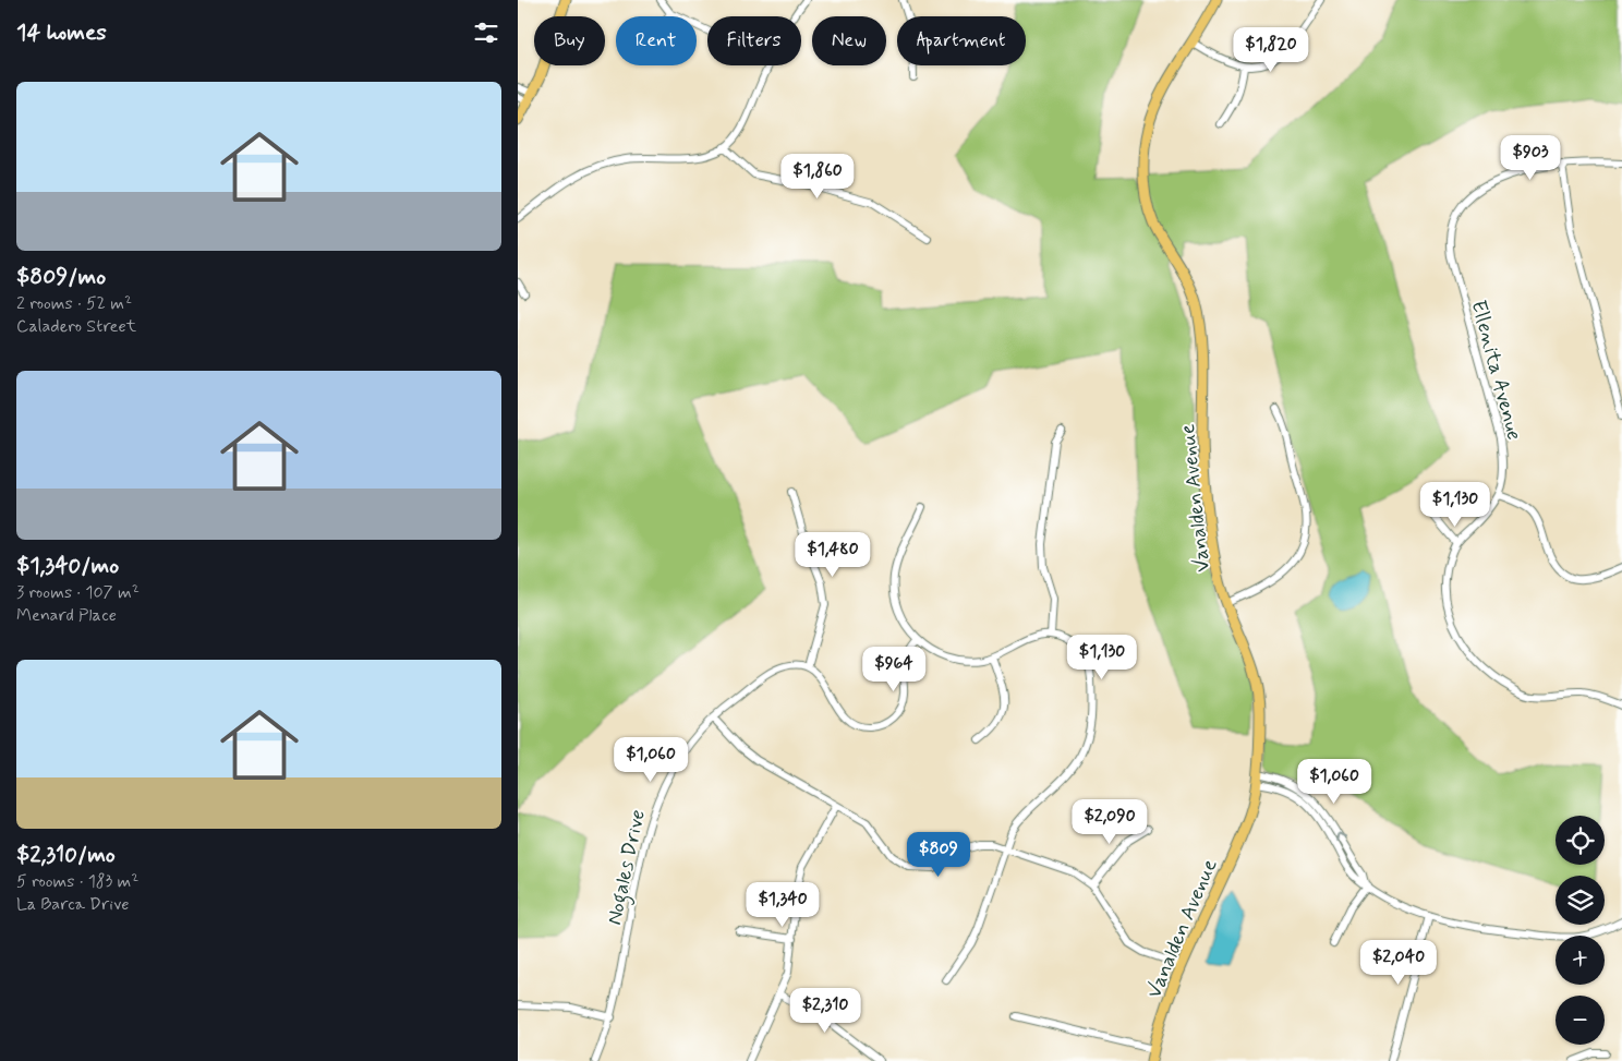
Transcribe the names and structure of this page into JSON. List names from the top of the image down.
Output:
{
  "streets": {
    "main road": ["Vanalden Avenue"],
    "street": ["Ellenita Avenue", "Nogales Drive"]
  },
  "page": {
    "heading": "14 homes",
    "chip": [
      "Buy",
      "Rent",
      "Filters",
      "New",
      "Apartment"
    ],
    "price": [
      "$1,820",
      "$903",
      "$1,860",
      "$1,130",
      "$1,480",
      "$1,130",
      "$964",
      "$1,060",
      "$1,060",
      "$2,090",
      "$809",
      "$1,340",
      "$2,040",
      "$2,310"
    ],
    "list": [
      {
        "name": "$809/mo",
        "note": "2 rooms · 52 m² · Caladero Street"
      },
      {
        "name": "$1,340/mo",
        "note": "3 rooms · 107 m² · Menard Place"
      },
      {
        "name": "$2,310/mo",
        "note": "5 rooms · 183 m² · La Barca Drive"
      }
    ],
    "map_buttons": ["+", "−"]
  }
}
